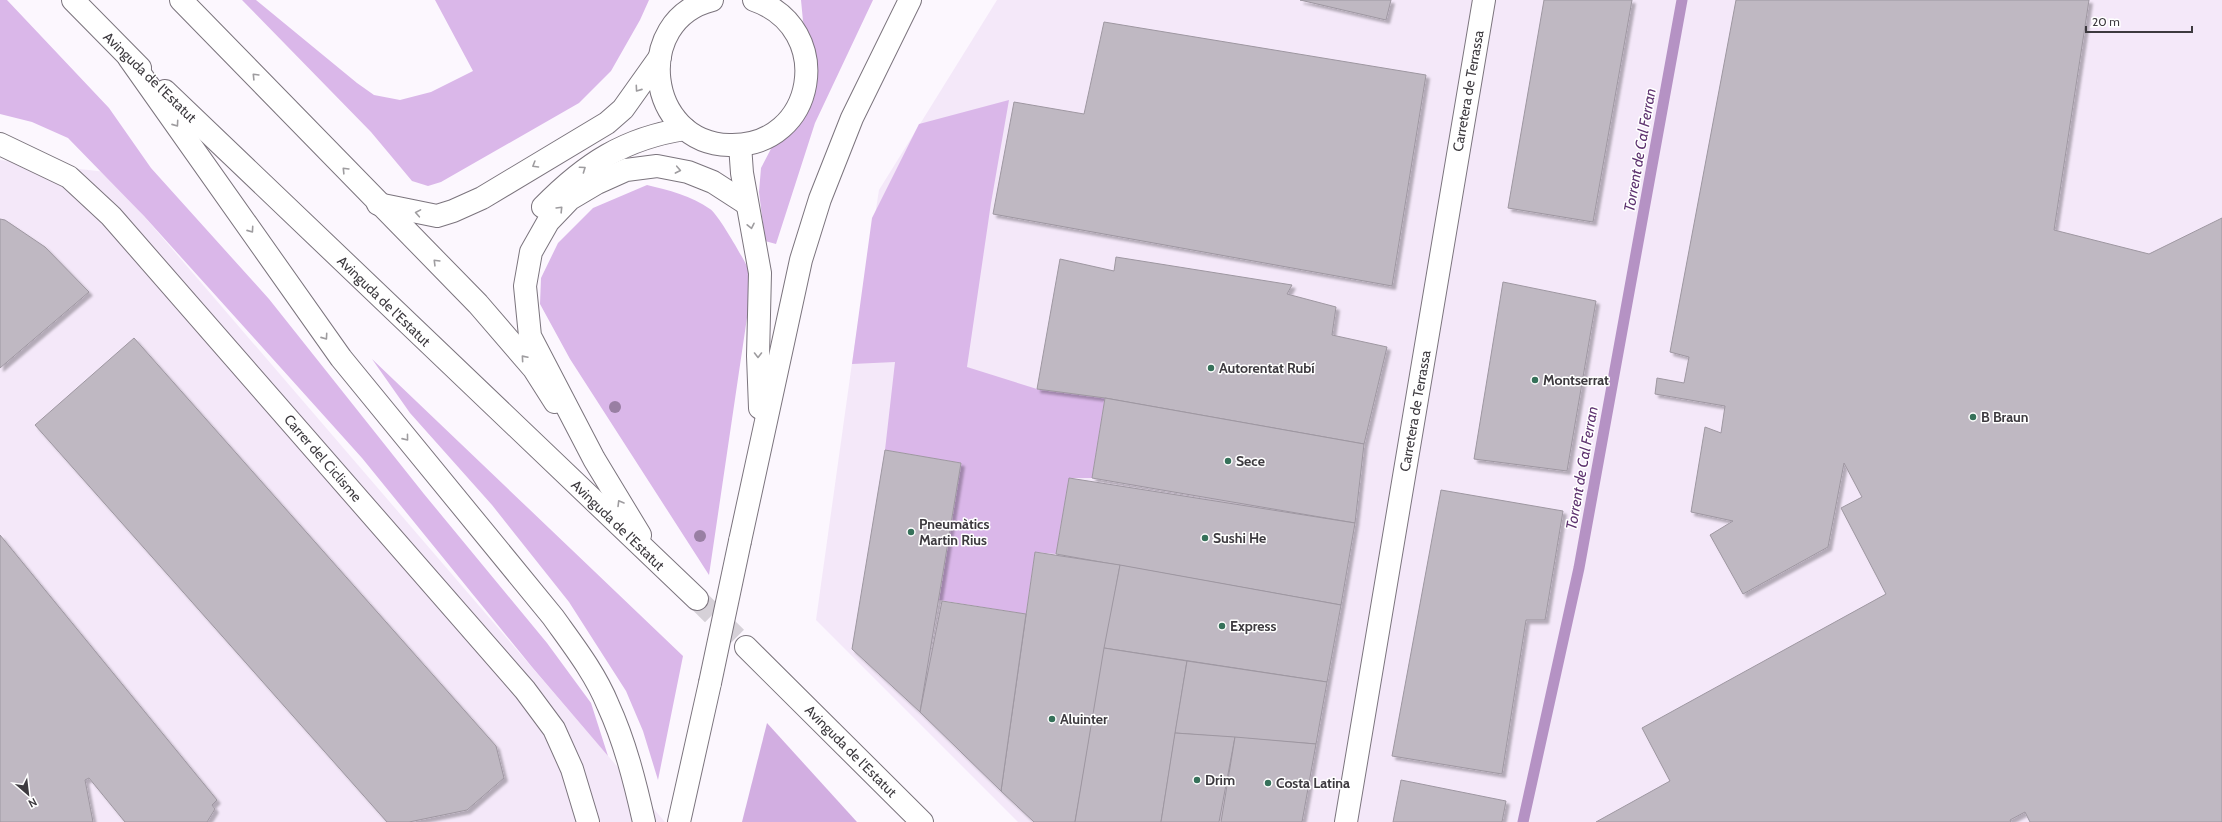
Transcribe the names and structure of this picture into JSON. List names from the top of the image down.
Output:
{
  "streets": {
    "main road": ["Avinguda de l'Estatut", "Carretera de Terrassa", "Carrer del Ciclisme"]
  },
  "water": ["Torrent de Cal Ferran"],
  "places": [
    "Autorentat Rubí",
    "Montserrat",
    "B Braun",
    "Sece",
    "Pneumàtics Martin Rius",
    "Sushi He",
    "Express",
    "Aluinter",
    "Drim",
    "Costa Latina"
  ],
  "scale_bar": "20 m",
  "north": "bottom right"
}
